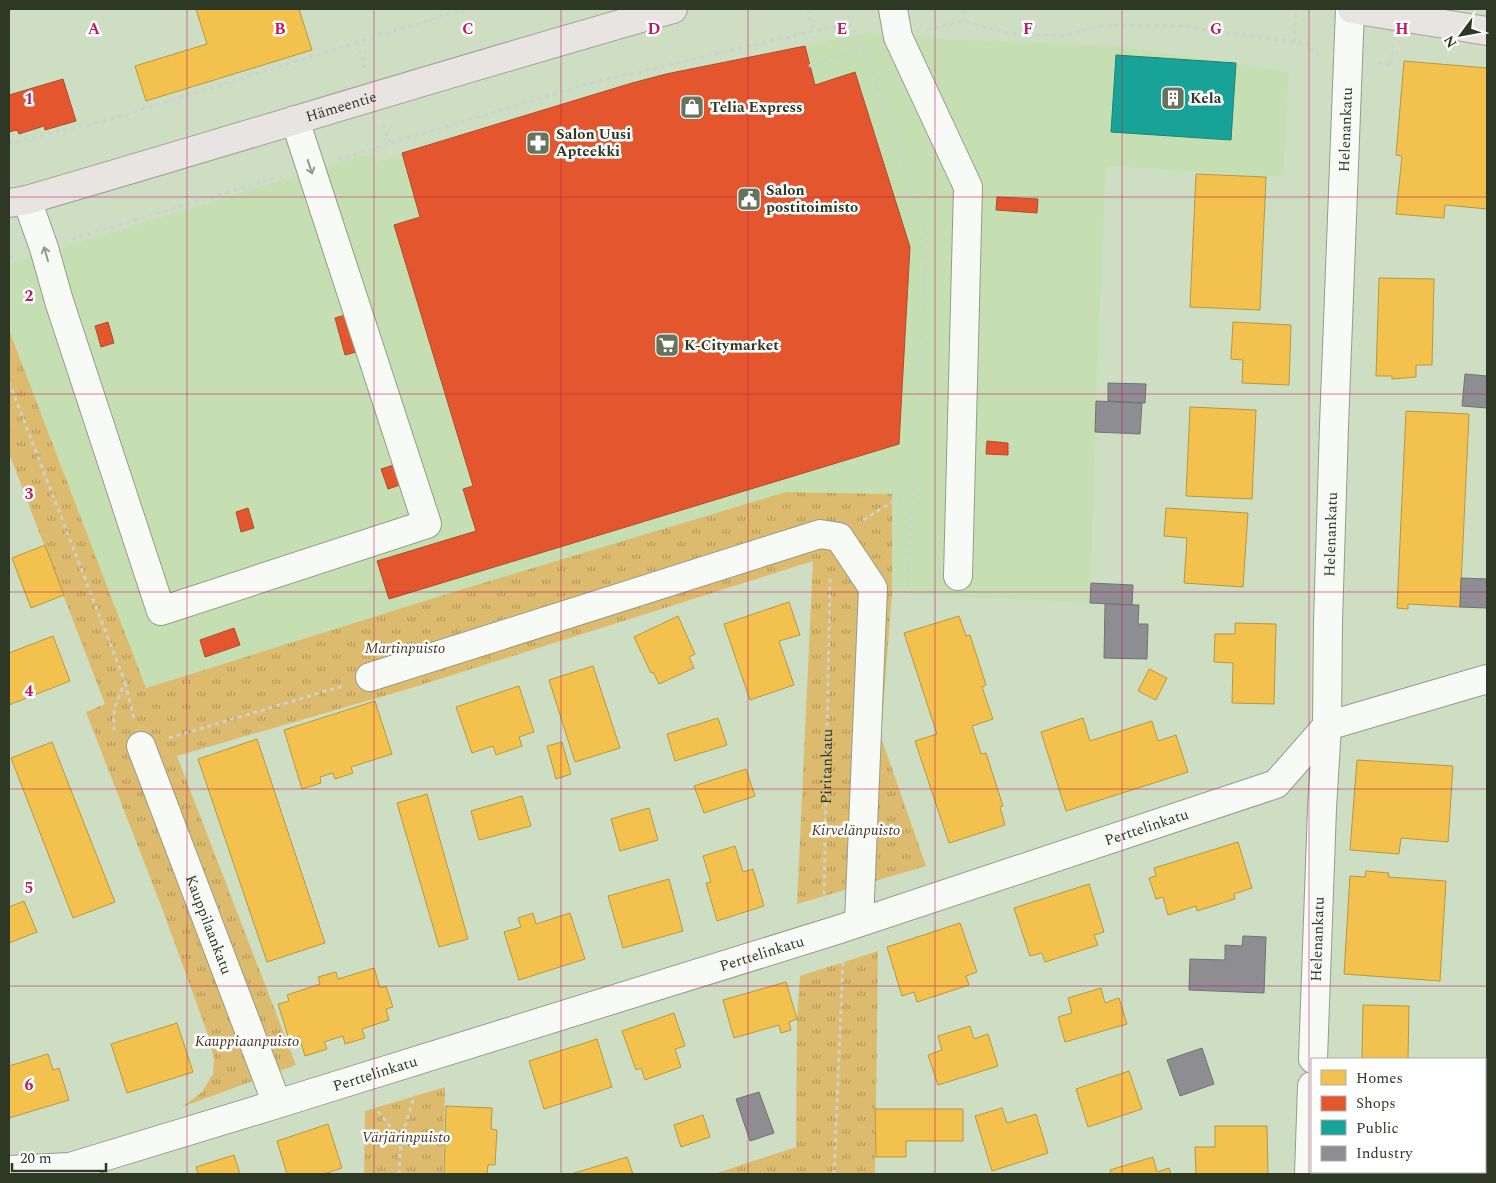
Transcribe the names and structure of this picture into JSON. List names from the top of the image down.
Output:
{
  "streets": {
    "main road": ["Hämeentie"],
    "street": ["Helenankatu", "Perttelinkatu", "Kauppilaankatu"],
    "path": ["Piritankatu"]
  },
  "crossings": [
    ["Helenankatu", "Perttelinkatu"],
    ["Piritankatu", "Perttelinkatu"],
    ["Perttelinkatu", "Kauppilaankatu"]
  ],
  "parks": [
    "Martinpuisto",
    "Kirvelänpuisto",
    "Kauppiaanpuisto",
    "Värjärinpuisto"
  ],
  "places": {
    "building": ["Kela"],
    "shop": ["Telia Express"],
    "pharmacy": ["Salon Uusi Apteekki"],
    "public building": ["Salon postitoimisto"],
    "supermarket": ["K-Citymarket"]
  },
  "legend": [
    "Homes",
    "Shops",
    "Public",
    "Industry"
  ],
  "scale_bar": "20 m",
  "north": "bottom left",
  "grid": {
    "columns": [
      "A",
      "B",
      "C",
      "D",
      "E",
      "F",
      "G",
      "H"
    ],
    "rows": [
      "1",
      "2",
      "3",
      "4",
      "5",
      "6"
    ]
  }
}
